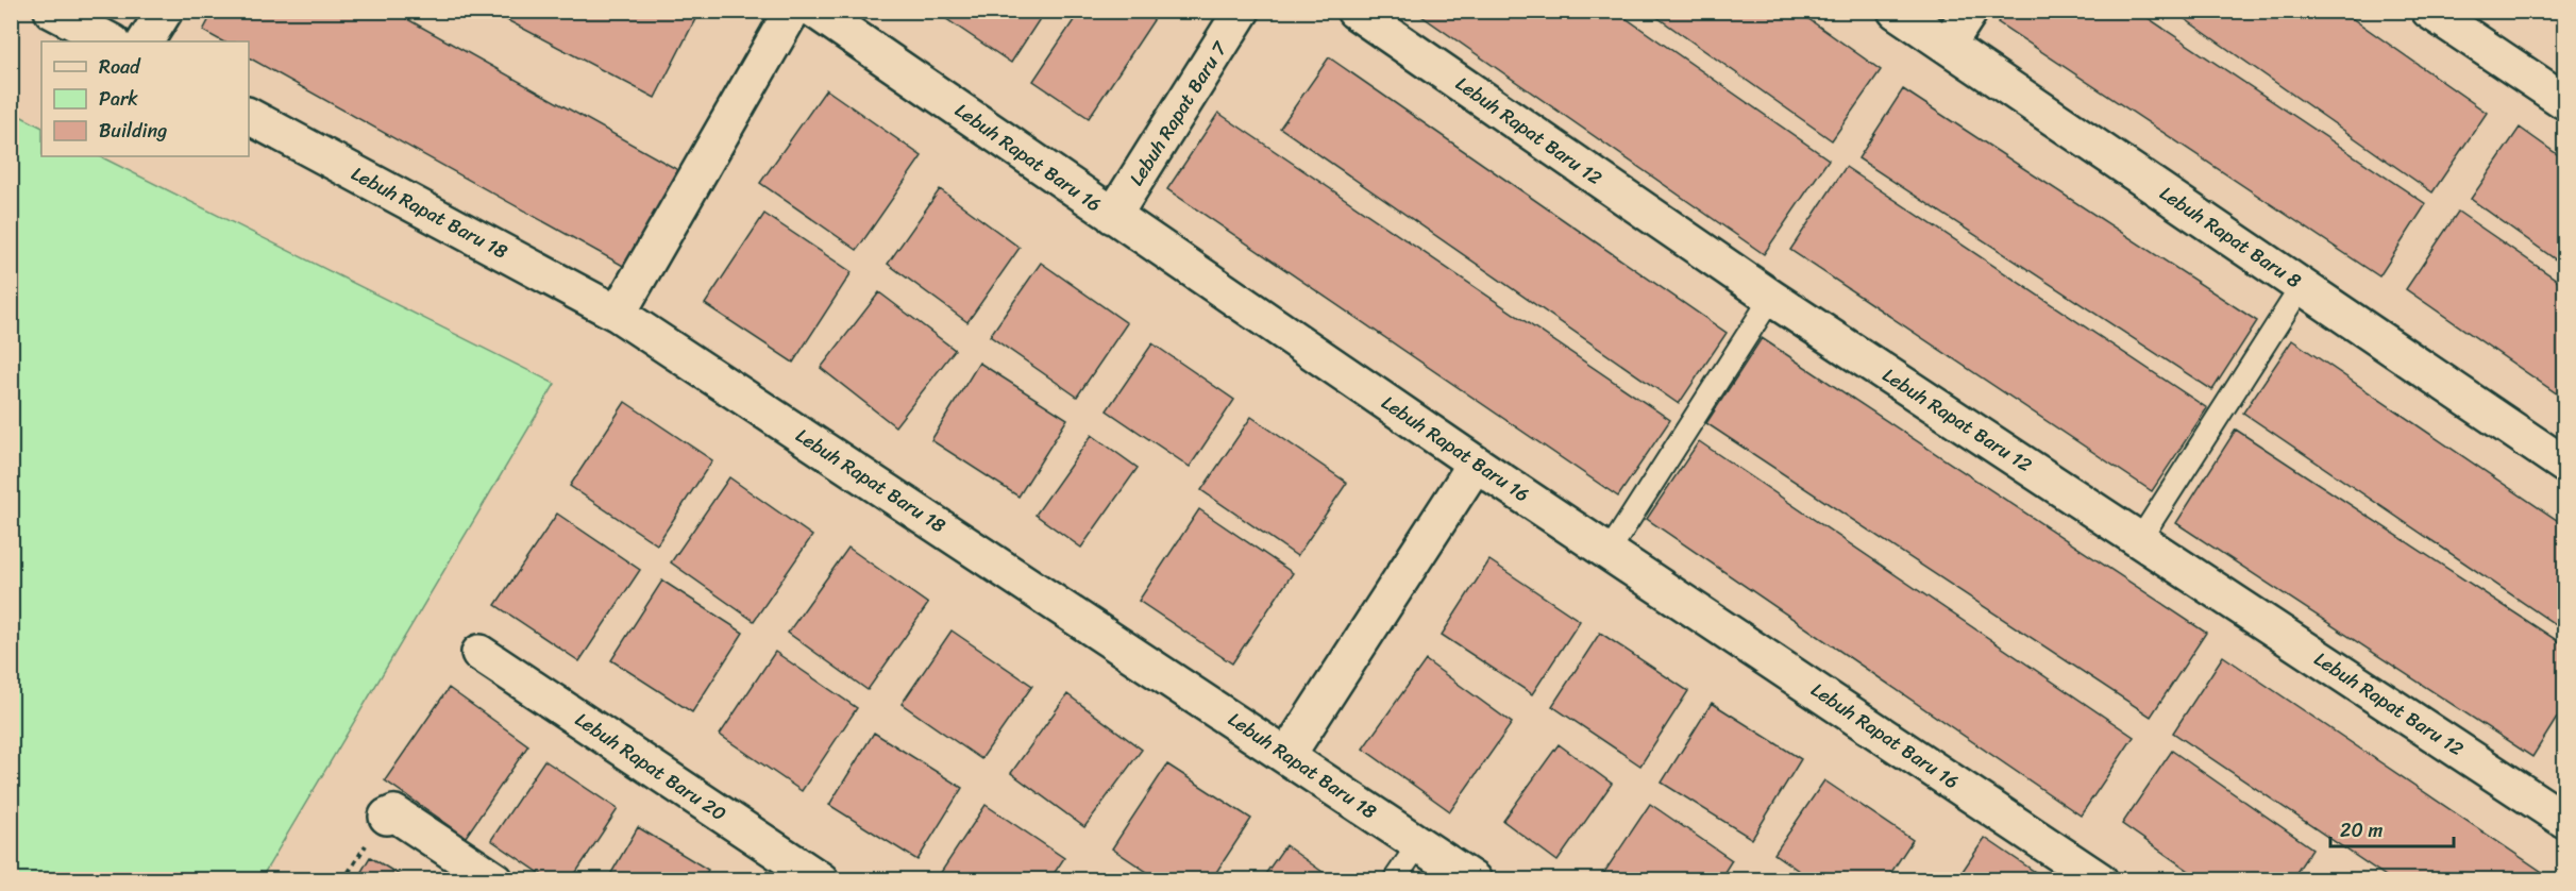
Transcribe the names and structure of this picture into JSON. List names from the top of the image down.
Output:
{
  "streets": {
    "street": [
      "Lebuh Rapat Baru 7",
      "Lebuh Rapat Baru 12",
      "Lebuh Rapat Baru 16",
      "Lebuh Rapat Baru 18",
      "Lebuh Rapat Baru 8",
      "Lebuh Rapat Baru 20"
    ]
  },
  "crossings": [
    ["Lebuh Rapat Baru 7", "Lebuh Rapat Baru 16"]
  ],
  "legend": ["Road", "Park", "Building"],
  "scale_bar": "20 m"
}
